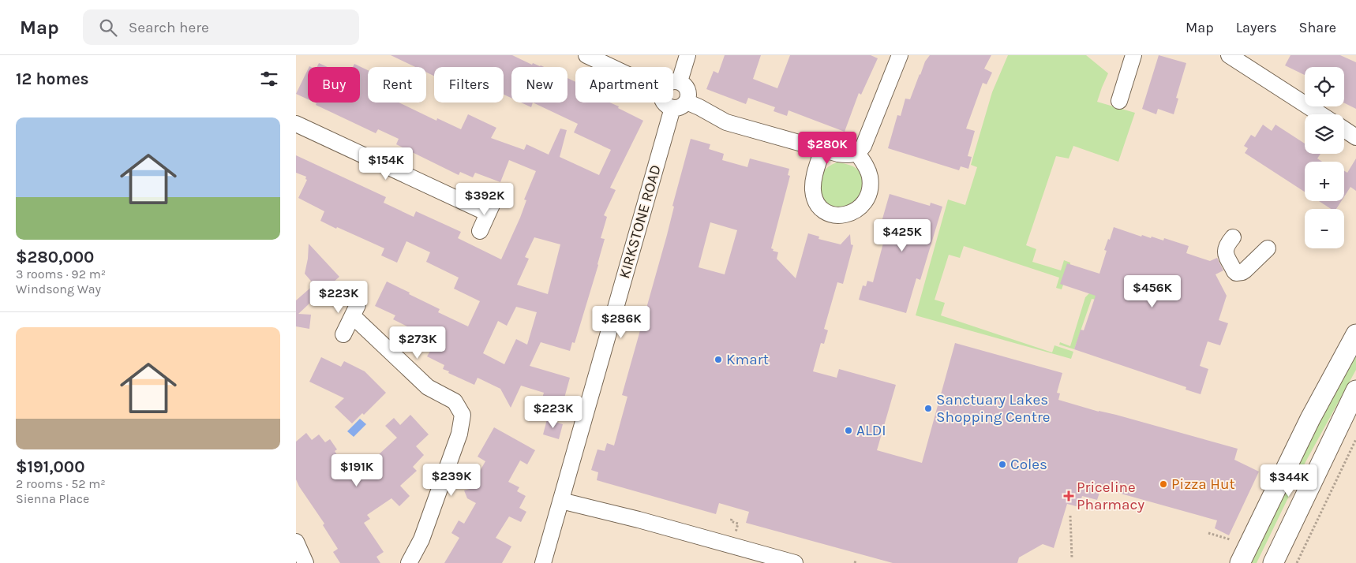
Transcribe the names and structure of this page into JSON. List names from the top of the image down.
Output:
{
  "streets": {
    "street": ["KIRKSTONE ROAD"]
  },
  "places": {
    "other": [
      "Kmart",
      "Sanctuary Lakes Shopping Centre",
      "ALDI",
      "Coles",
      "Pizza Hut"
    ],
    "health": ["Priceline Pharmacy"]
  },
  "page": {
    "header": "Map",
    "search": "Search here",
    "nav": ["Map", "Layers", "Share"],
    "heading": "12 homes",
    "map_buttons": ["+", "−"],
    "chip": [
      "Buy",
      "Rent",
      "Filters",
      "New",
      "Apartment"
    ],
    "list": [
      {
        "name": "$280,000",
        "note": "3 rooms · 92 m² · Windsong Way"
      },
      {
        "name": "$191,000",
        "note": "2 rooms · 52 m² · Sienna Place"
      }
    ],
    "price": [
      "$280K",
      "$154K",
      "$392K",
      "$425K",
      "$456K",
      "$223K",
      "$286K",
      "$273K",
      "$223K",
      "$191K",
      "$239K",
      "$344K"
    ]
  }
}
